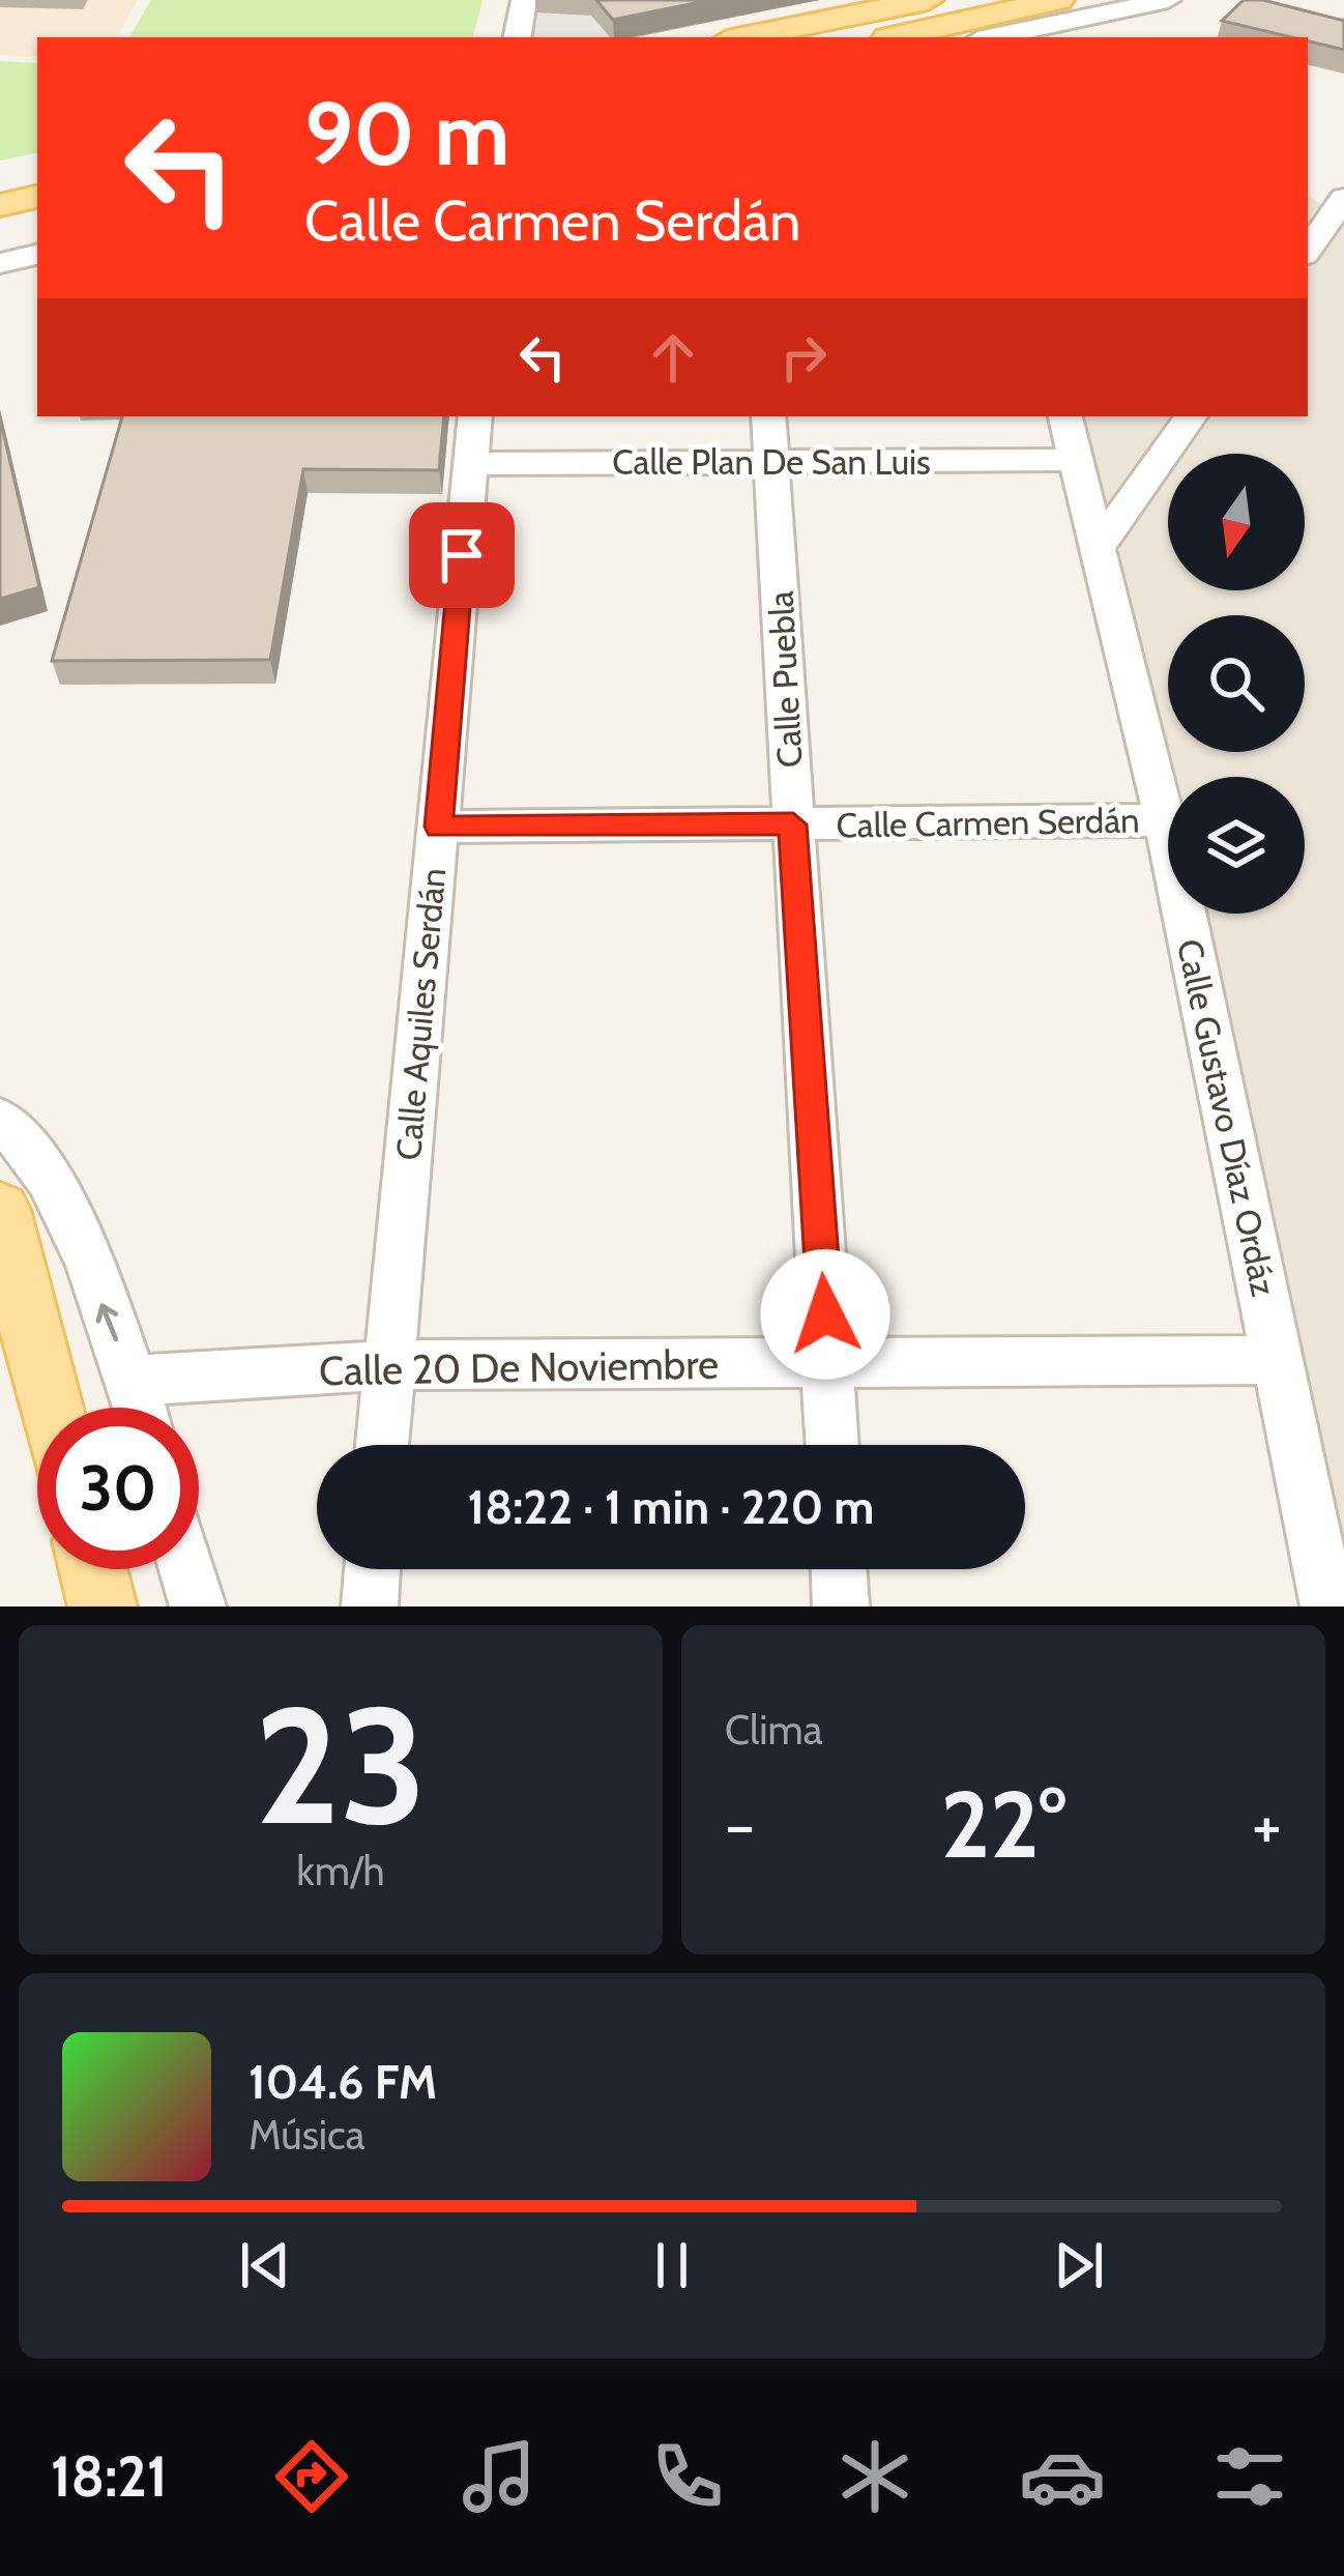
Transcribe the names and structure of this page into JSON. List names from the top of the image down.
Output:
{
  "streets": {
    "street": [
      "Calle Plan De San Luis",
      "Calle Puebla",
      "Calle Carmen Serdán",
      "Calle Aquiles Serdán",
      "Calle Gustavo Díaz Ordáz",
      "Calle 20 De Noviembre"
    ]
  },
  "crossings": [
    ["Calle Plan De San Luis", "Calle Puebla"],
    ["Calle Plan De San Luis", "Calle Aquiles Serdán"],
    ["Calle Plan De San Luis", "Calle Gustavo Díaz Ordáz"],
    ["Calle Puebla", "Calle Carmen Serdán"],
    ["Calle Puebla", "Calle 20 De Noviembre"],
    ["Calle Carmen Serdán", "Calle Aquiles Serdán"],
    ["Calle Carmen Serdán", "Calle Gustavo Díaz Ordáz"],
    ["Calle Aquiles Serdán", "Calle 20 De Noviembre"],
    ["Calle Gustavo Díaz Ordáz", "Calle 20 De Noviembre"]
  ],
  "north": "bottom",
  "page": {
    "turn": ["90 m", "Calle Carmen Serdán"],
    "limit": "30",
    "trip": "18:22 · 1 min · 220 m",
    "tile": [
      ["23", "km/h"],
      "Clima"
    ],
    "heat": ["−", "22°", "+"],
    "song": ["104.6 FM", "Música"],
    "tabs": "18:21"
  }
}
